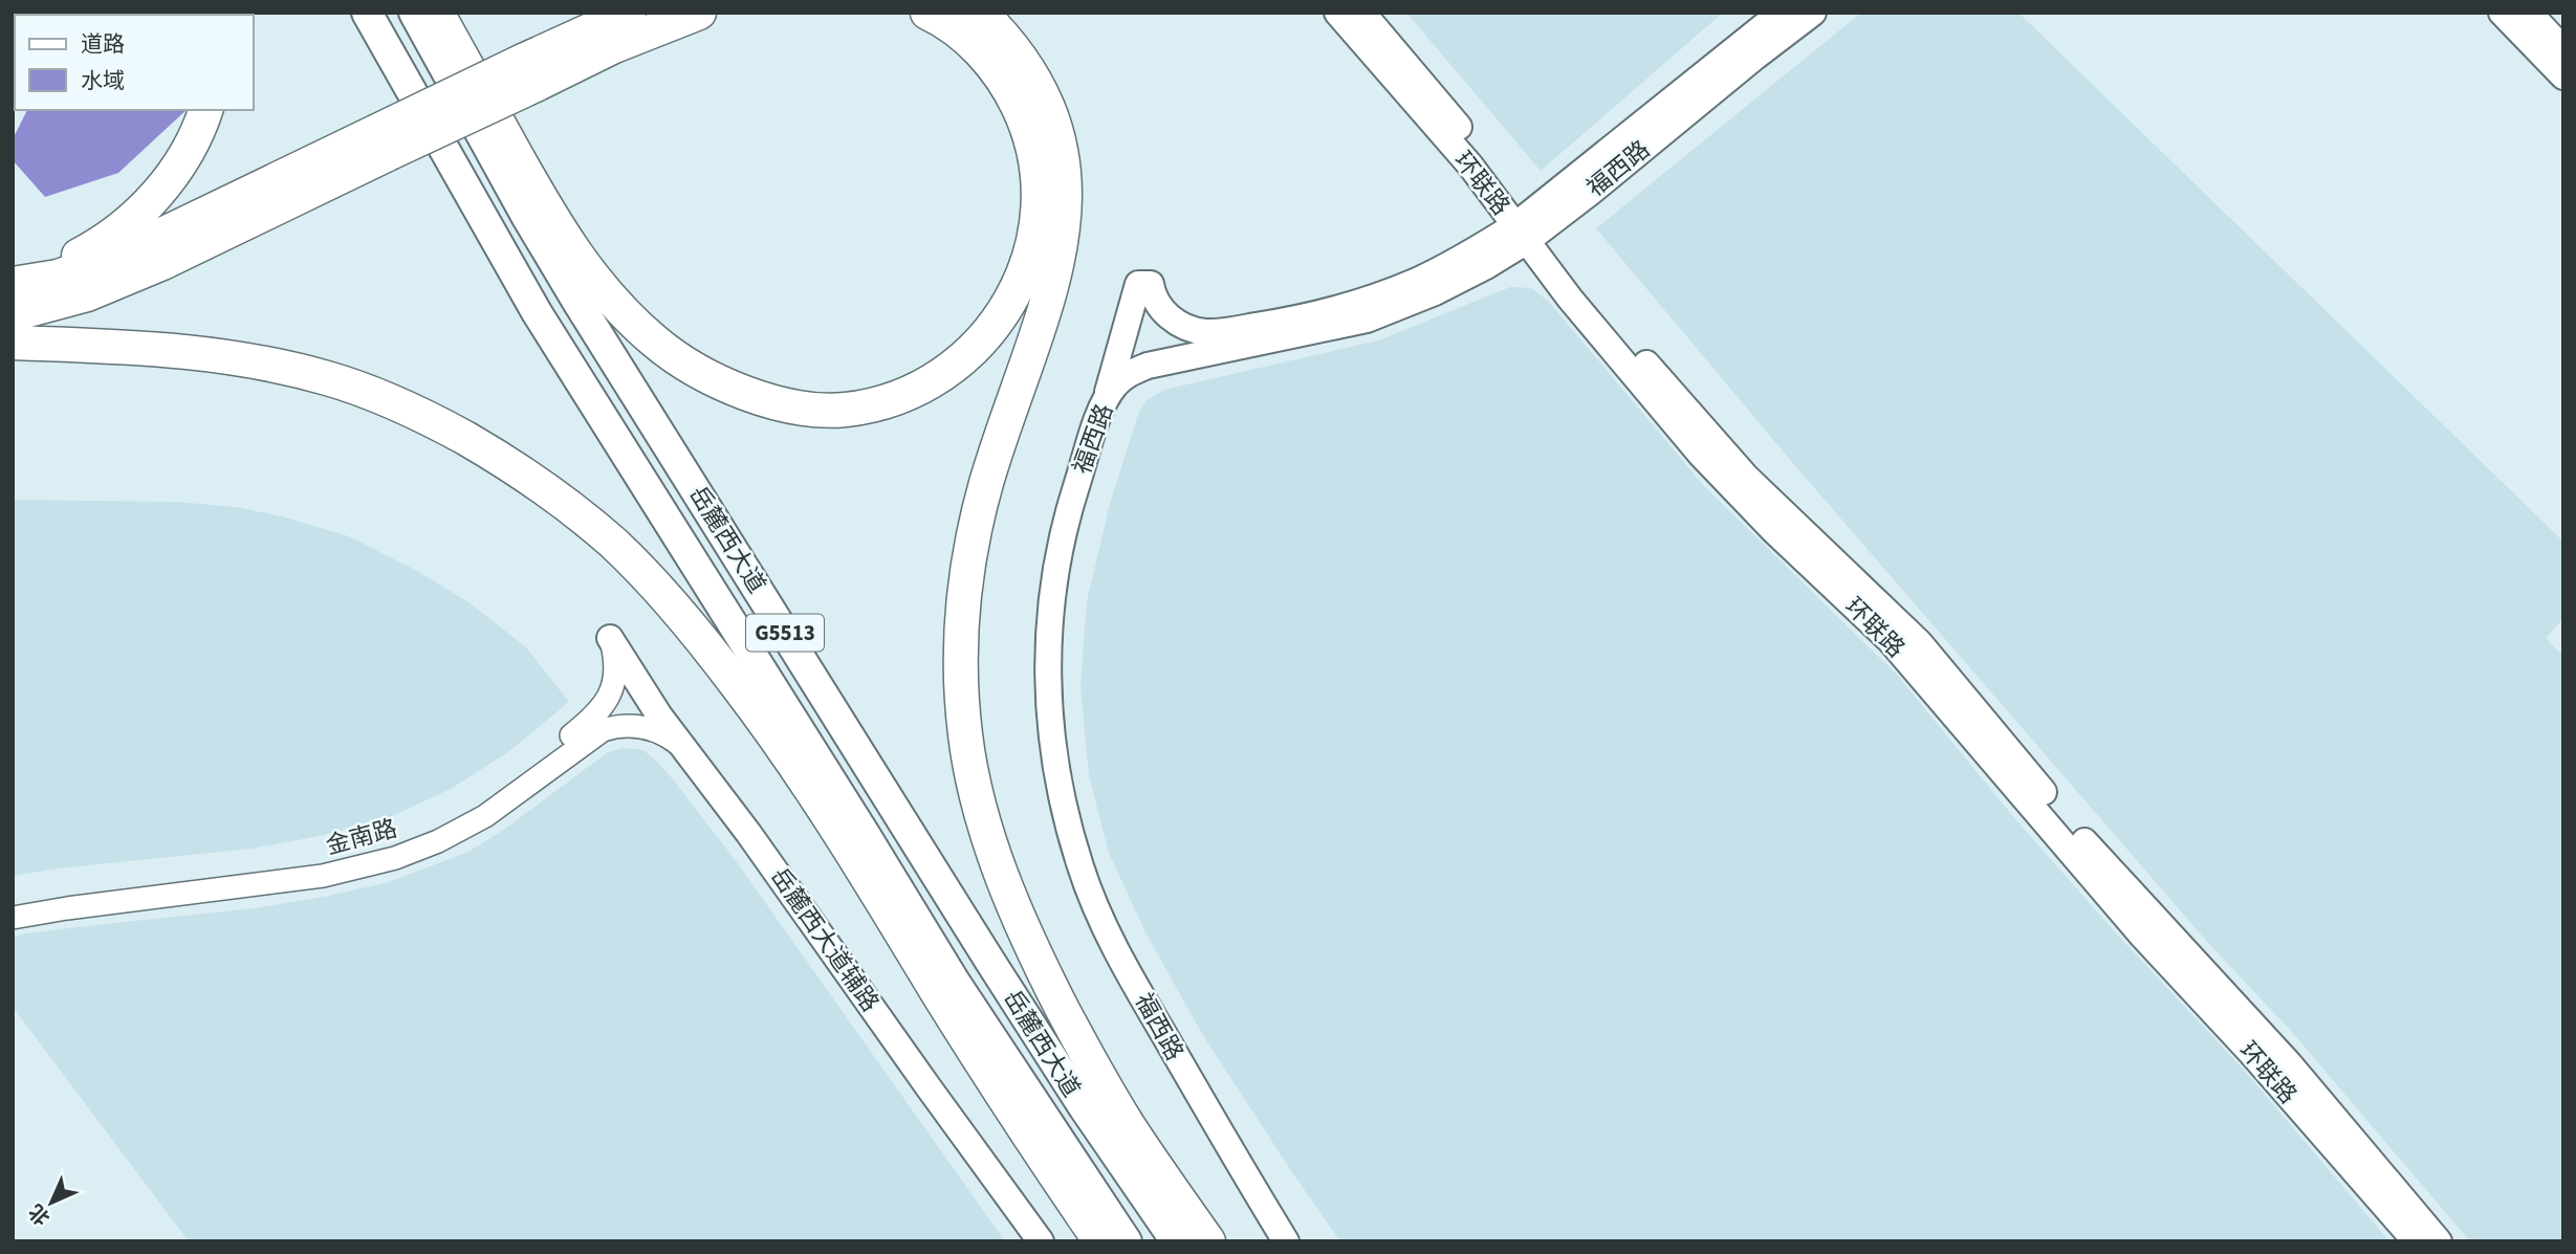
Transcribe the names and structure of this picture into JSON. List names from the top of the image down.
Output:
{
  "streets": {
    "highway": ["岳麓西大道", "G5513"],
    "main road": ["福西路", "环联路", "岳麓西大道辅路"],
    "street": ["金南路"]
  },
  "crossings": [
    ["福西路", "环联路"],
    ["金南路", "岳麓西大道辅路"]
  ],
  "legend": ["道路", "水域"],
  "north": "bottom left"
}
